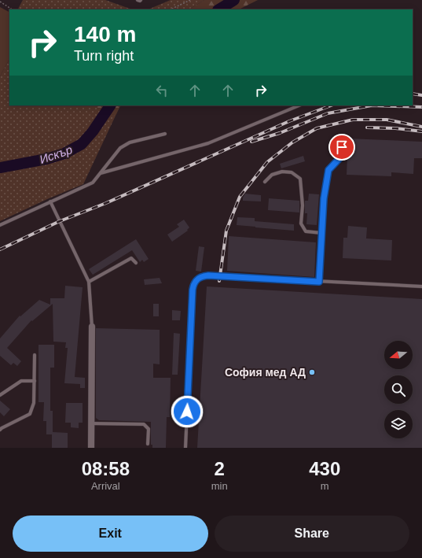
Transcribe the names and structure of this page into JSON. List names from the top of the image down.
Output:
{
  "water": ["Искър"],
  "places": ["София мед АД"],
  "north": "left",
  "page": {
    "turn": ["140 m", "Turn right"],
    "eta": [
      "08:58",
      "Arrival",
      "2",
      "min",
      "430",
      "m"
    ],
    "buttons": ["Exit", "Share"]
  }
}
